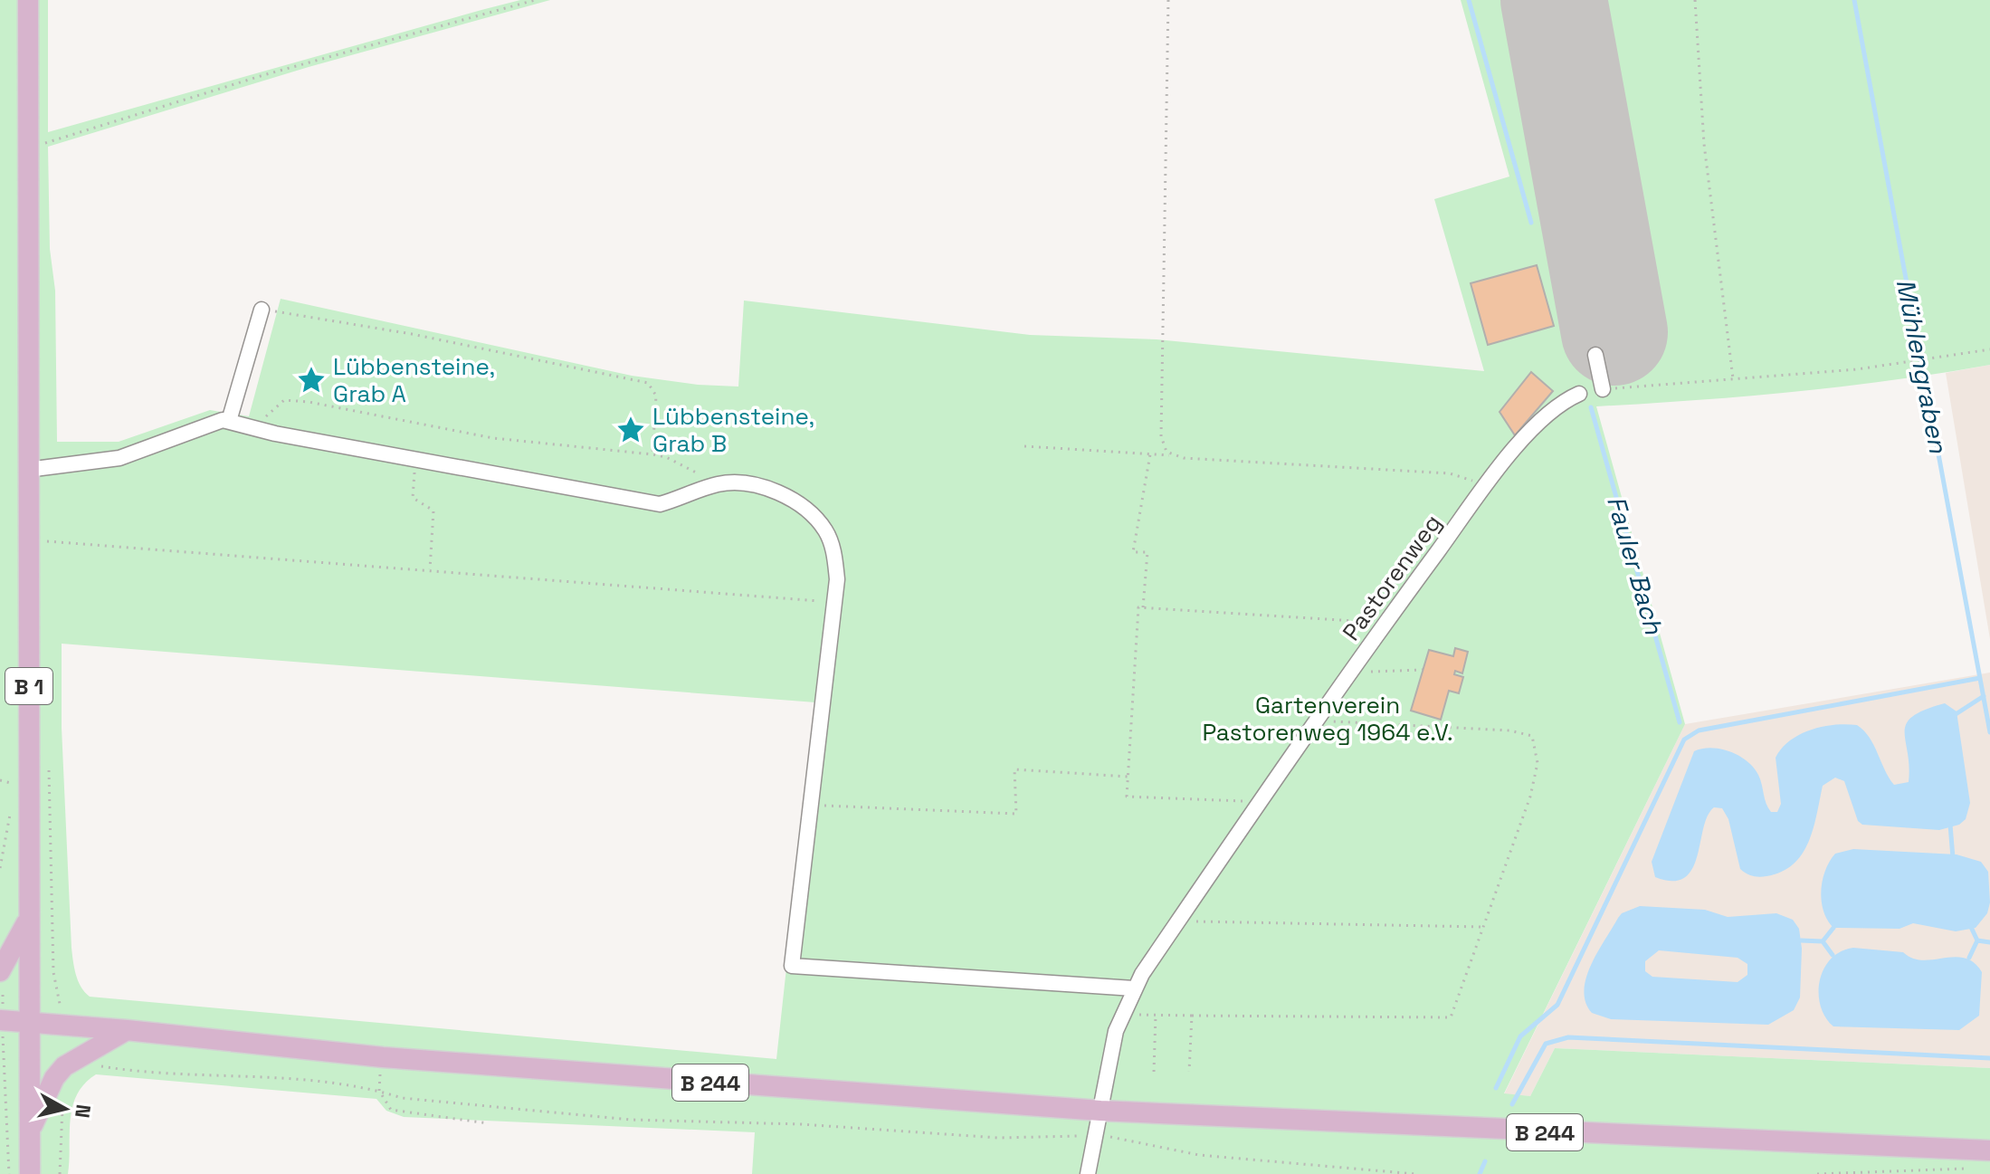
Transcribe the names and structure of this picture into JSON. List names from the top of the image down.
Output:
{
  "streets": {
    "main road": ["B 1", "B 244"],
    "street": ["Pastorenweg"]
  },
  "crossings": [
    ["Pastorenweg", "B 244"],
    ["B 1", "B 244"]
  ],
  "water": ["Mühlengraben", "Fauler Bach"],
  "parks": ["Gartenverein Pastorenweg 1964 e.V."],
  "places": {
    "place": ["Lübbensteine, Grab A", "Lübbensteine, Grab B"]
  },
  "north": "right"
}
